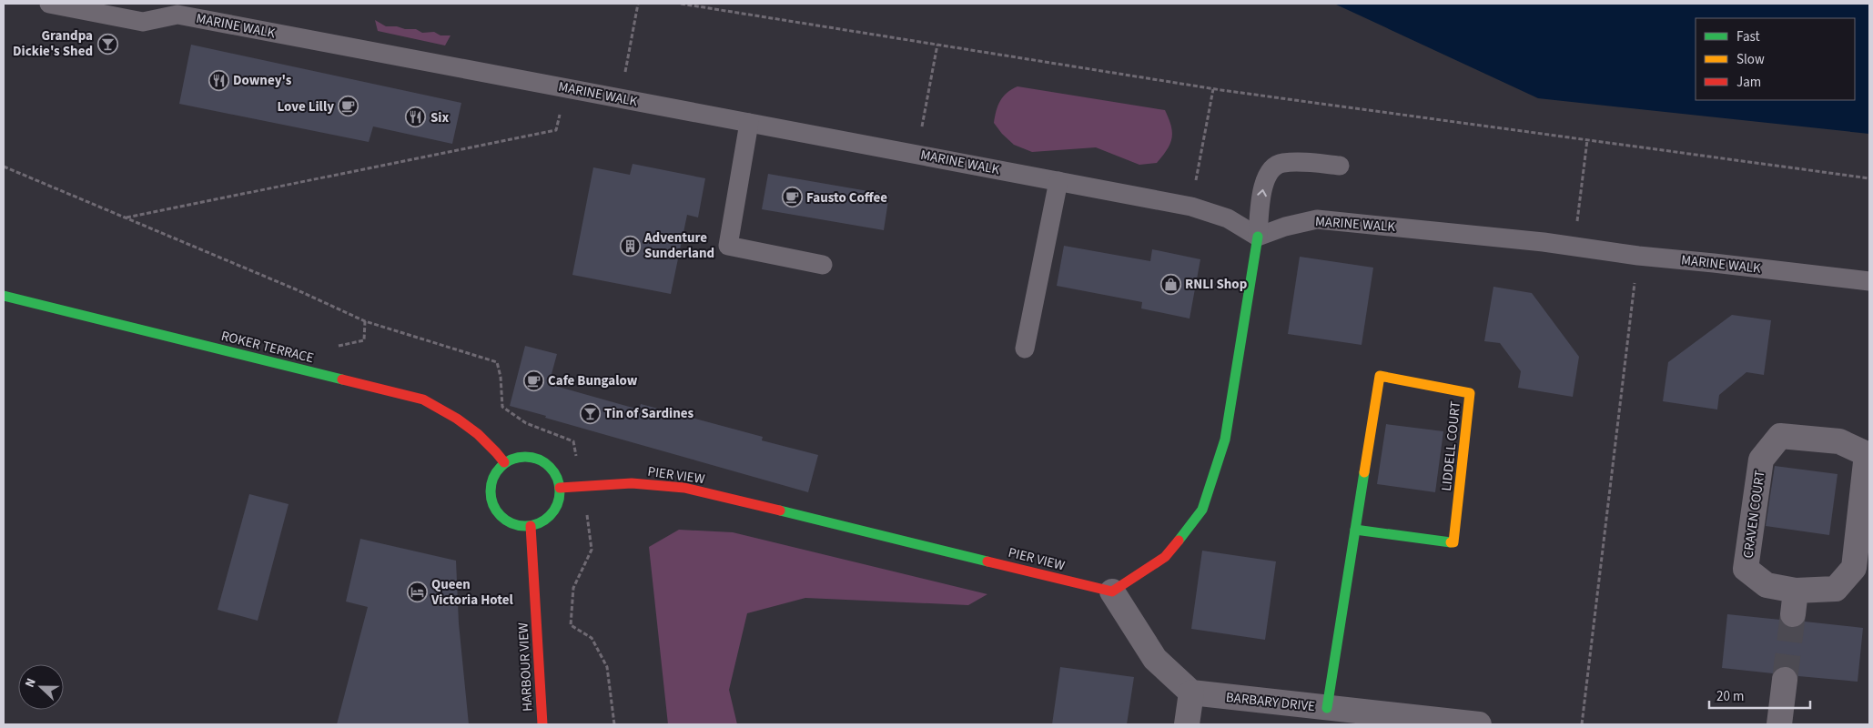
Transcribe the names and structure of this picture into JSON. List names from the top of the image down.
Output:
{
  "streets": {
    "street": [
      "ROKER TERRACE",
      "LIDDELL COURT",
      "PIER VIEW",
      "CRAVEN COURT",
      "HARBOUR VIEW",
      "BARBARY DRIVE"
    ],
    "lane": ["MARINE WALK"]
  },
  "crossings": [
    ["ROKER TERRACE", "PIER VIEW"],
    ["ROKER TERRACE", "HARBOUR VIEW"],
    ["LIDDELL COURT", "BARBARY DRIVE"],
    ["PIER VIEW", "HARBOUR VIEW"]
  ],
  "places": {
    "bar": ["Grandpa Dickie's Shed", "Tin of Sardines"],
    "restaurant": ["Downey's", "Six"],
    "cafe": ["Love Lilly", "Fausto Coffee", "Cafe Bungalow"],
    "building": ["Adventure Sunderland"],
    "shop": ["RNLI Shop"],
    "hotel": ["Queen Victoria Hotel"]
  },
  "legend": ["Fast", "Slow", "Jam"],
  "scale_bar": "20 m",
  "north": "left"
}
